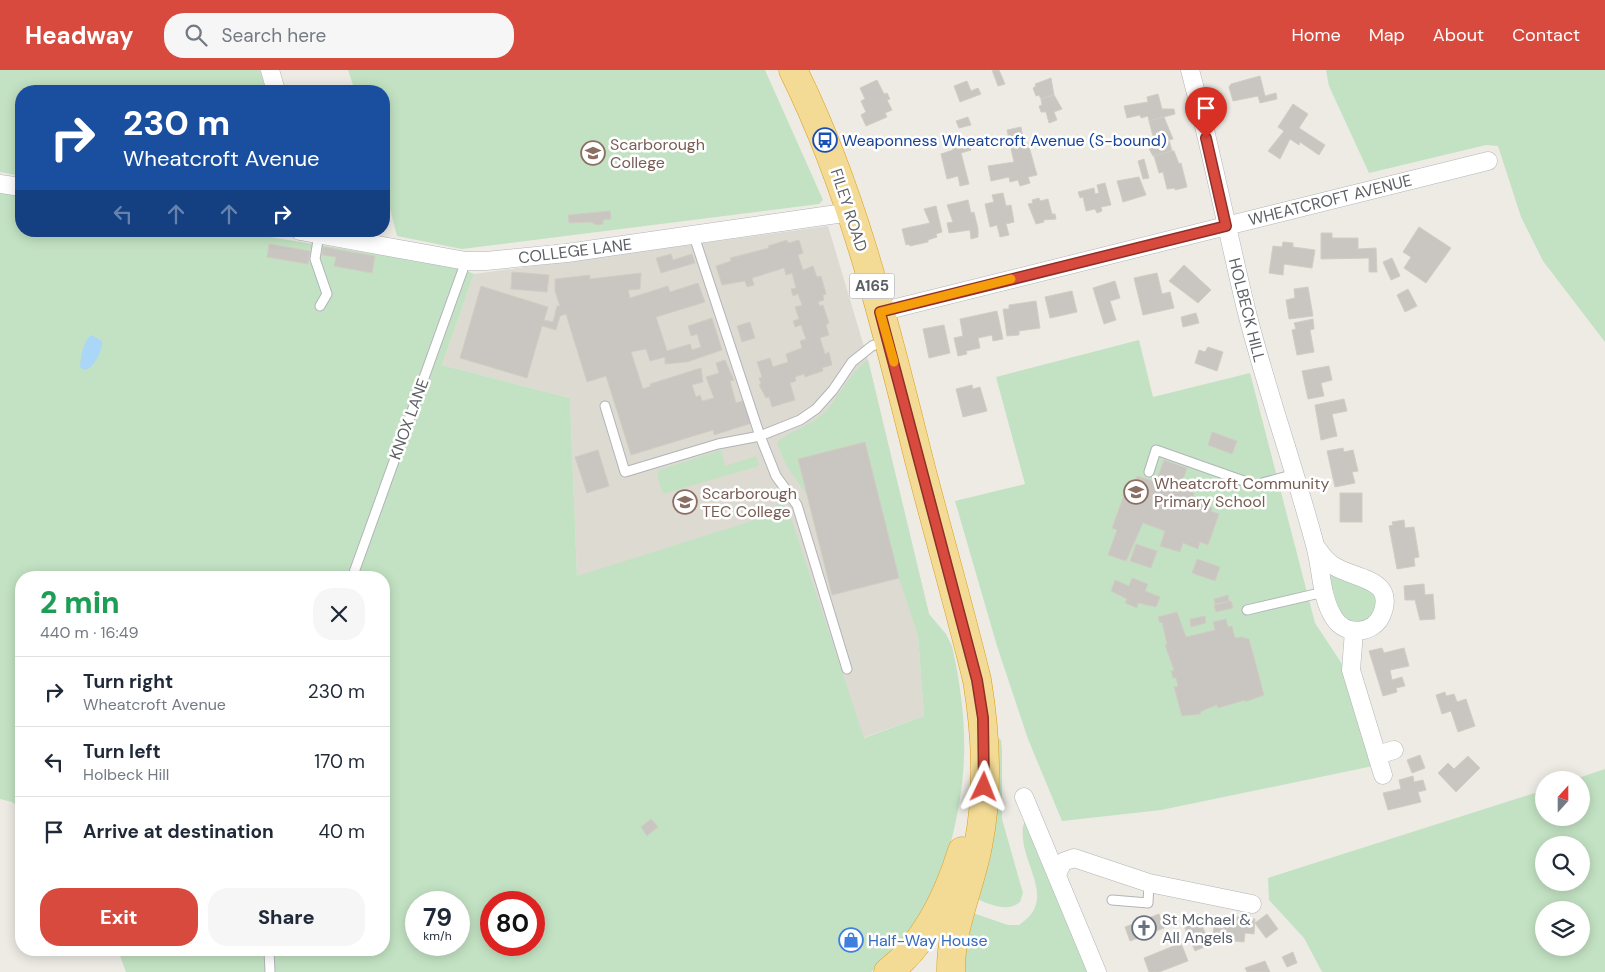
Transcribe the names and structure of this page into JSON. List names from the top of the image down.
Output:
{
  "streets": {
    "highway": ["FILEY ROAD", "A165"],
    "street": ["WHEATCROFT AVENUE", "COLLEGE LANE", "HOLBECK HILL"],
    "lane": ["KNOX LANE"]
  },
  "crossings": [
    ["WHEATCROFT AVENUE", "FILEY ROAD"],
    ["WHEATCROFT AVENUE", "HOLBECK HILL"],
    ["FILEY ROAD", "COLLEGE LANE"],
    ["COLLEGE LANE", "KNOX LANE"]
  ],
  "places": {
    "bus stop": ["Weaponness Wheatcroft Avenue (S-bound)"],
    "school or university": ["Scarborough College", "Wheatcroft Community Primary School", "Scarborough TEC College"],
    "church": ["St Mchael & All Angels"],
    "shop": ["Half-Way House"]
  },
  "north": "top",
  "page": {
    "header": "Headway",
    "search": "Search here",
    "nav": [
      "Home",
      "Map",
      "About",
      "Contact"
    ],
    "turn": ["230 m", "Wheatcroft Avenue"],
    "heading": ["2 min", "440 m · 16:49"],
    "list": [
      {
        "name": "Turn right",
        "note": "Wheatcroft Avenue",
        "value": "230 m"
      },
      {
        "name": "Turn left",
        "note": "Holbeck Hill",
        "value": "170 m"
      },
      {
        "name": "Arrive at destination",
        "value": "40 m"
      }
    ],
    "buttons": ["Exit", "Share"],
    "speed": "79 km/h",
    "limit": "80"
  }
}
